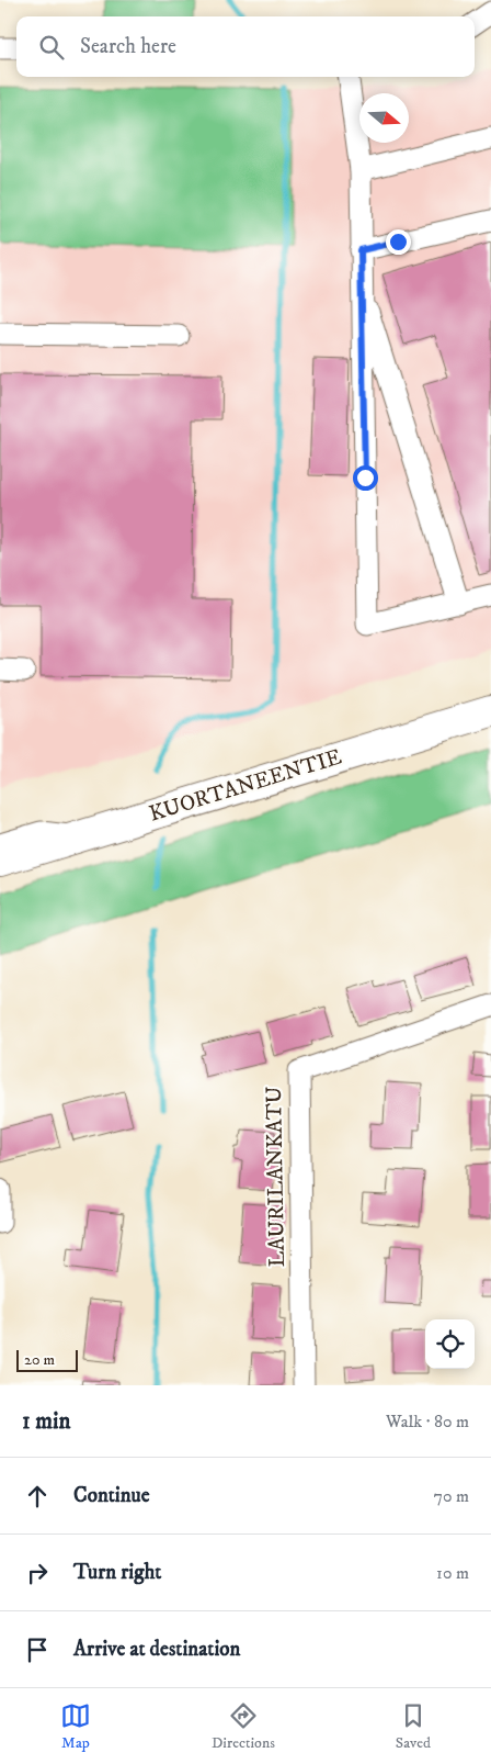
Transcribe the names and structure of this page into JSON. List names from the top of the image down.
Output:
{
  "streets": {
    "highway": ["KUORTANEENTIE"],
    "street": ["LAURILANKATU"]
  },
  "scale_bar": "20 m",
  "north": "right",
  "page": {
    "search": "Search here",
    "scale": "20 m",
    "heading": ["1 min", "Walk · 80 m"],
    "list": [
      ["Continue", "70 m"],
      ["Turn right", "10 m"],
      "Arrive at destination"
    ],
    "nav": ["Map", "Directions", "Saved"]
  }
}
